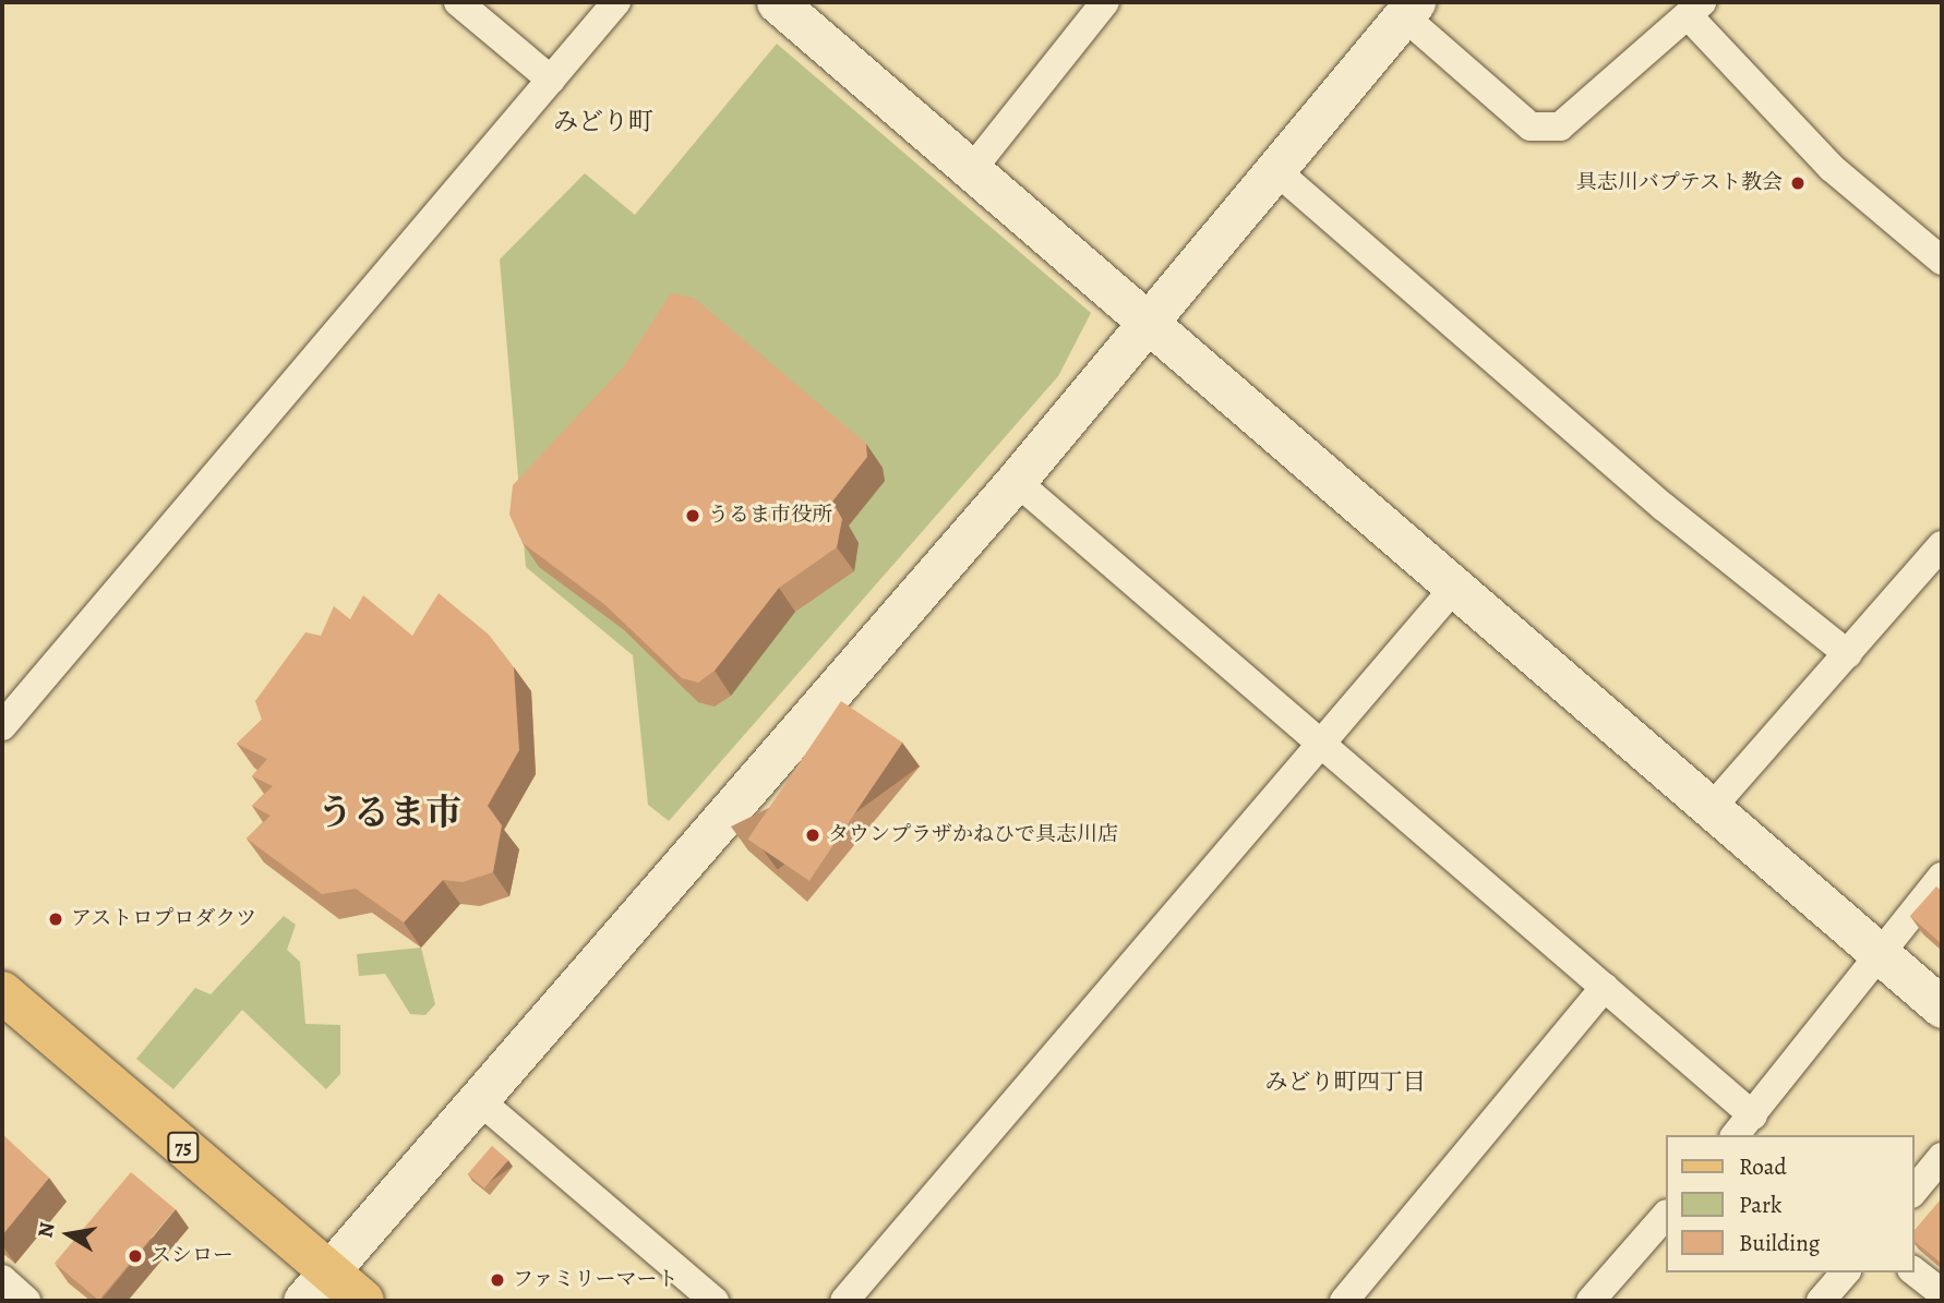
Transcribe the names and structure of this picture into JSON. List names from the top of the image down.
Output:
{
  "streets": {
    "main road": ["75"]
  },
  "districts": ["みどり町", "うるま市", "みどり町四丁目"],
  "places": [
    "具志川バプテスト教会",
    "うるま市役所",
    "タウンプラザかねひで具志川店",
    "アストロプロダクツ",
    "スシロー",
    "ファミリーマート"
  ],
  "legend": ["Road", "Park", "Building"],
  "north": "left"
}
